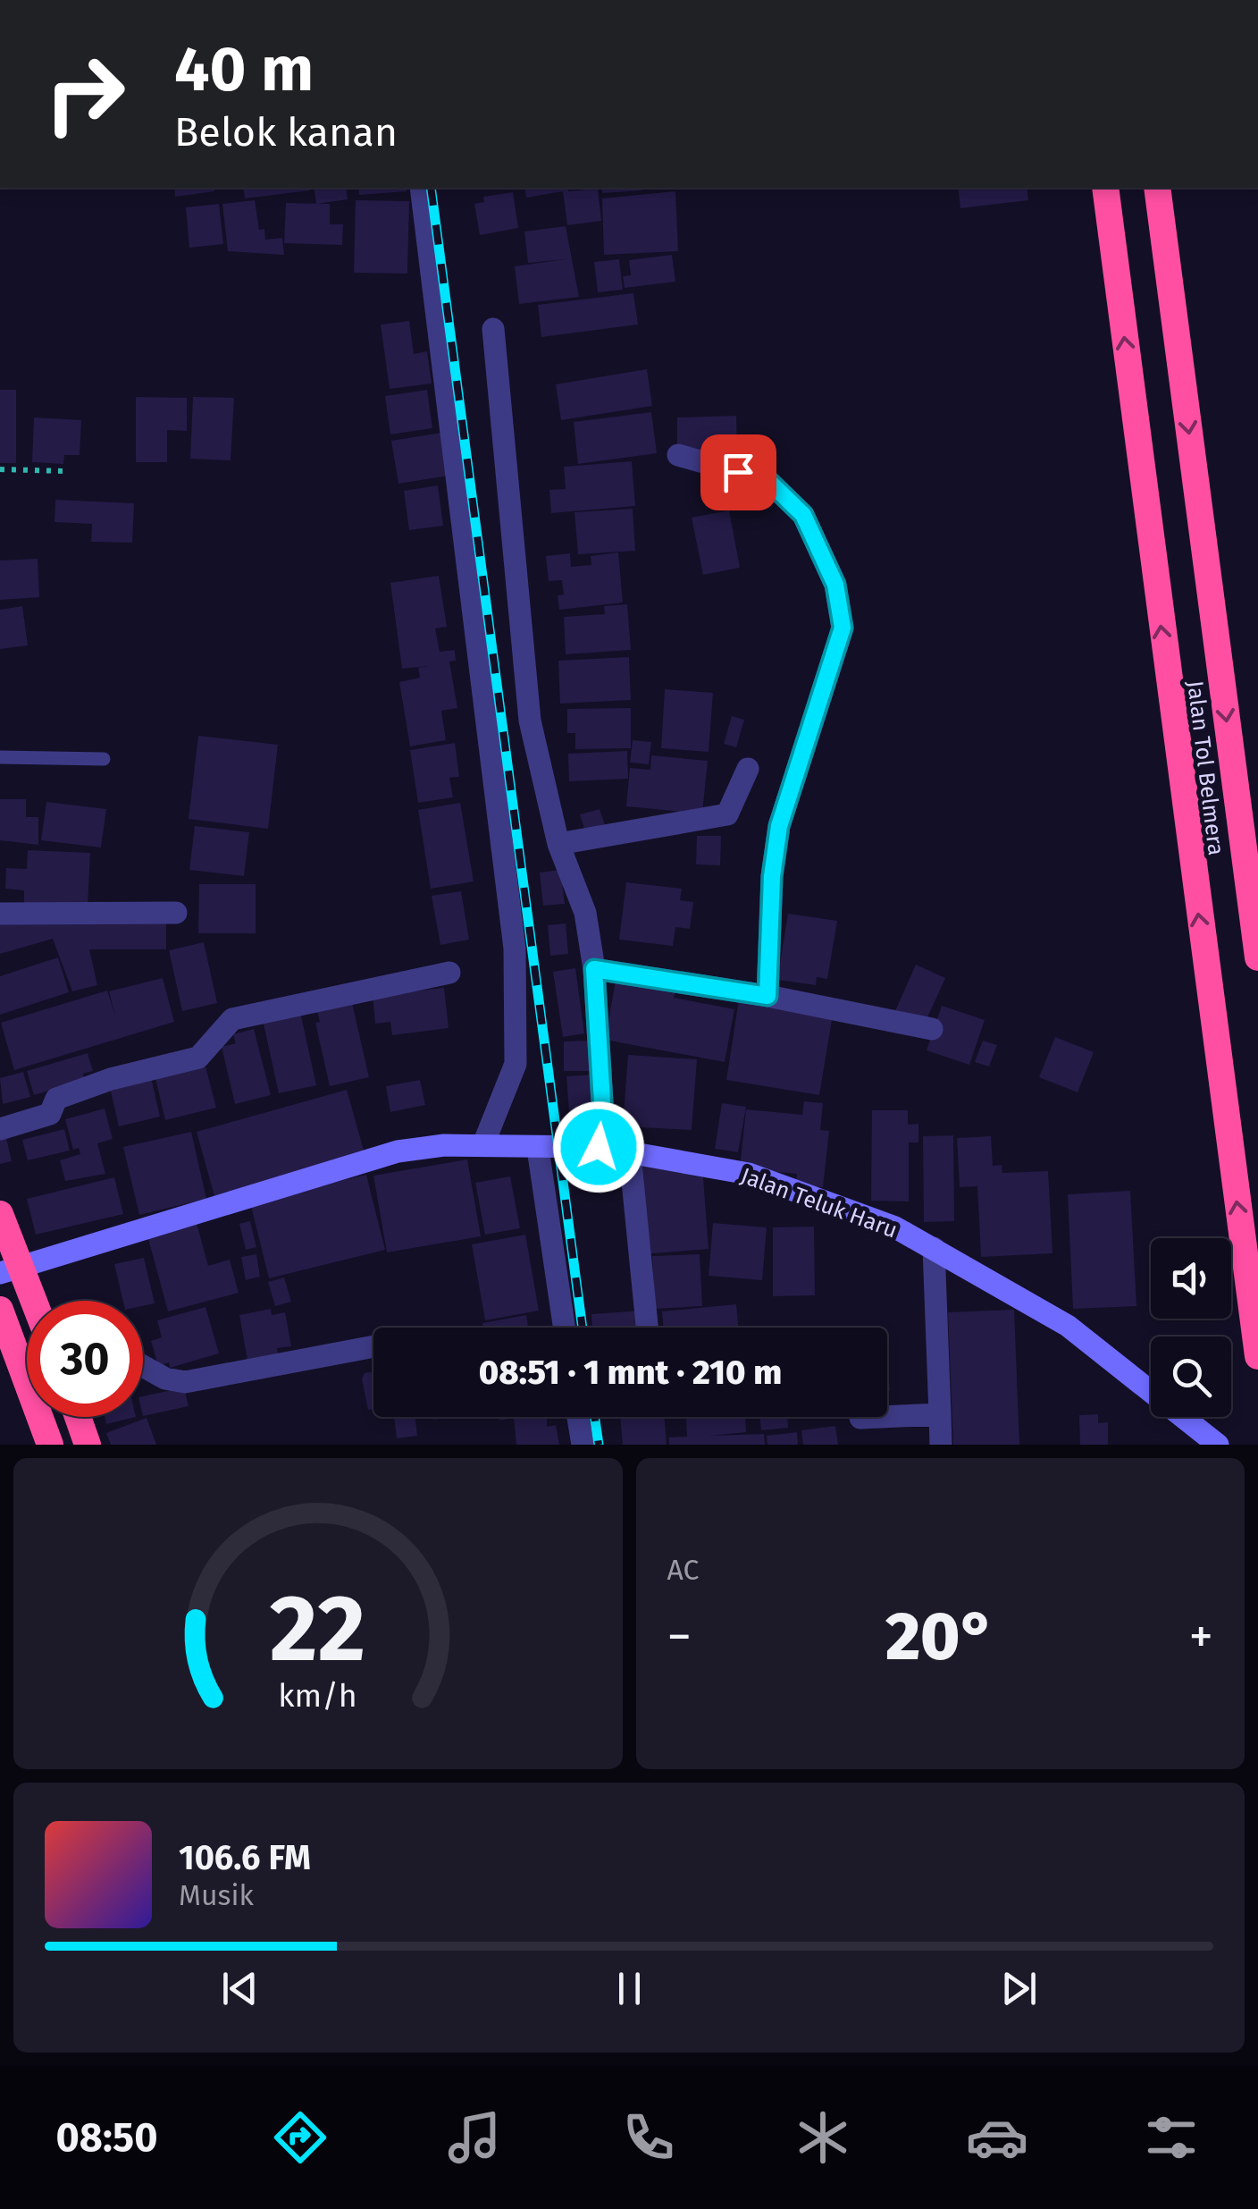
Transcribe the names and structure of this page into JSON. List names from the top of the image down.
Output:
{
  "streets": {
    "highway": ["Jalan Tol Belmera"],
    "street": ["Jalan Teluk Haru"]
  },
  "page": {
    "turn": ["40 m", "Belok kanan"],
    "limit": "30",
    "trip": "08:51 · 1 mnt · 210 m",
    "tile": "AC",
    "heat": ["−", "20°", "+"],
    "song": ["106.6 FM", "Musik"],
    "tabs": "08:50",
    "gauge": ["22", "km/h"]
  }
}
